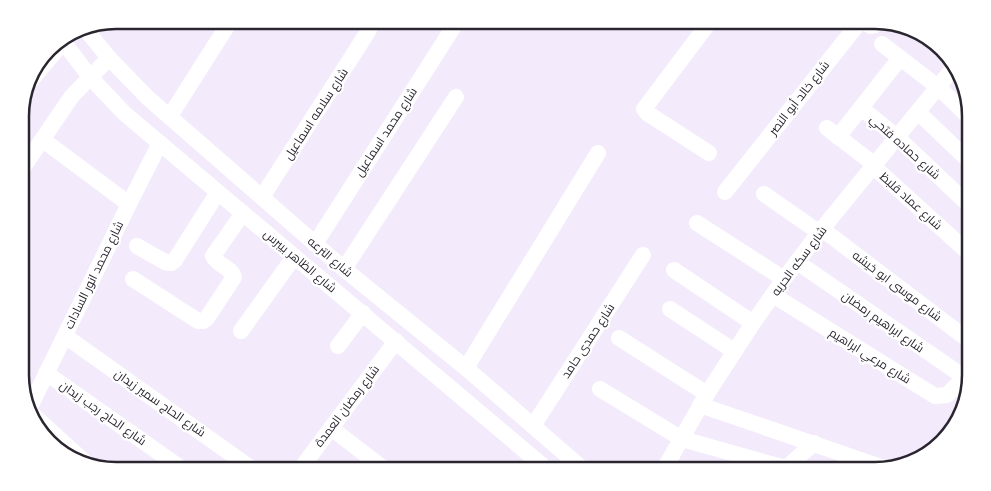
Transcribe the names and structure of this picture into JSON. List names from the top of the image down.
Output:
{
  "streets": {
    "street": [
      "شارع خالد أبو النصر",
      "شارع سلامه اسماعيل",
      "شارع محمد اسماعيل",
      "شارع حماده فتحي",
      "شارع عماد قلبظ",
      "شارع الترعه",
      "شارع الظاهر بيبرس",
      "شارع سكه الحريه",
      "شارع محمد انور السادات",
      "شارع موسى ابو خيشه",
      "شارع ابراهيم رمضان",
      "شارع حمدى حامد",
      "شارع مرعي ابراهيم",
      "شارع الحاج سمير زيدان",
      "شارع رمضان العمدة",
      "شارع الحاج رجب زيدان"
    ]
  },
  "crossings": [
    ["شارع سلامه اسماعيل", "شارع الترعه"],
    ["شارع سلامه اسماعيل", "شارع الظاهر بيبرس"],
    ["شارع محمد اسماعيل", "شارع الترعه"],
    ["شارع حماده فتحي", "شارع عماد قلبظ"],
    ["شارع حماده فتحي", "شارع سكه الحريه"],
    ["شارع عماد قلبظ", "شارع سكه الحريه"],
    ["شارع الترعه", "شارع حمدى حامد"],
    ["شارع الظاهر بيبرس", "شارع محمد انور السادات"],
    ["شارع الظاهر بيبرس", "شارع حمدى حامد"],
    ["شارع الظاهر بيبرس", "شارع رمضان العمدة"],
    ["شارع سكه الحريه", "شارع موسى ابو خيشه"],
    ["شارع سكه الحريه", "شارع ابراهيم رمضان"],
    ["شارع سكه الحريه", "شارع مرعي ابراهيم"],
    ["شارع محمد انور السادات", "شارع الحاج سمير زيدان"],
    ["شارع محمد انور السادات", "شارع الحاج رجب زيدان"]
  ]
}
